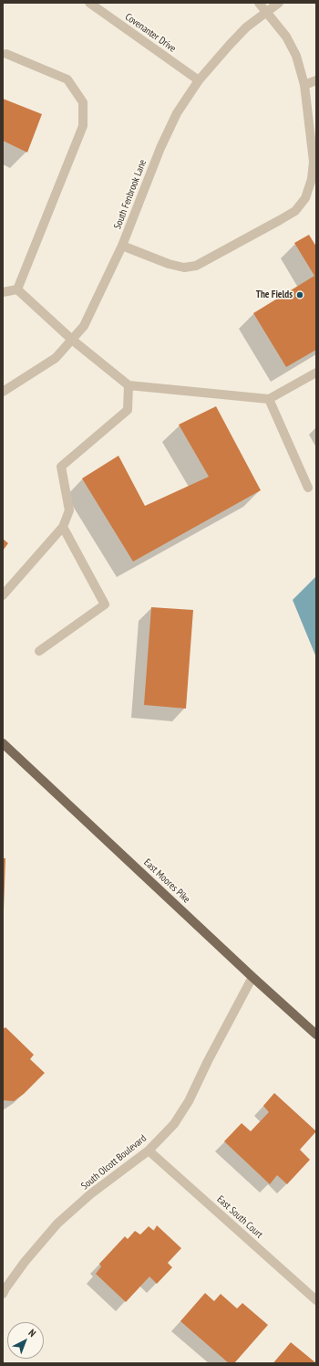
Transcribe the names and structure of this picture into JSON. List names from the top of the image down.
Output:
{
  "streets": {
    "main road": ["East Moores Pike"],
    "street": [
      "Covenanter Drive",
      "South Fenbrook Lane",
      "South Olcott Boulevard",
      "East South Court"
    ]
  },
  "crossings": [
    ["Covenanter Drive", "South Fenbrook Lane"],
    ["East Moores Pike", "South Olcott Boulevard"],
    ["South Olcott Boulevard", "East South Court"]
  ],
  "places": ["The Fields"],
  "north": "top right"
}
